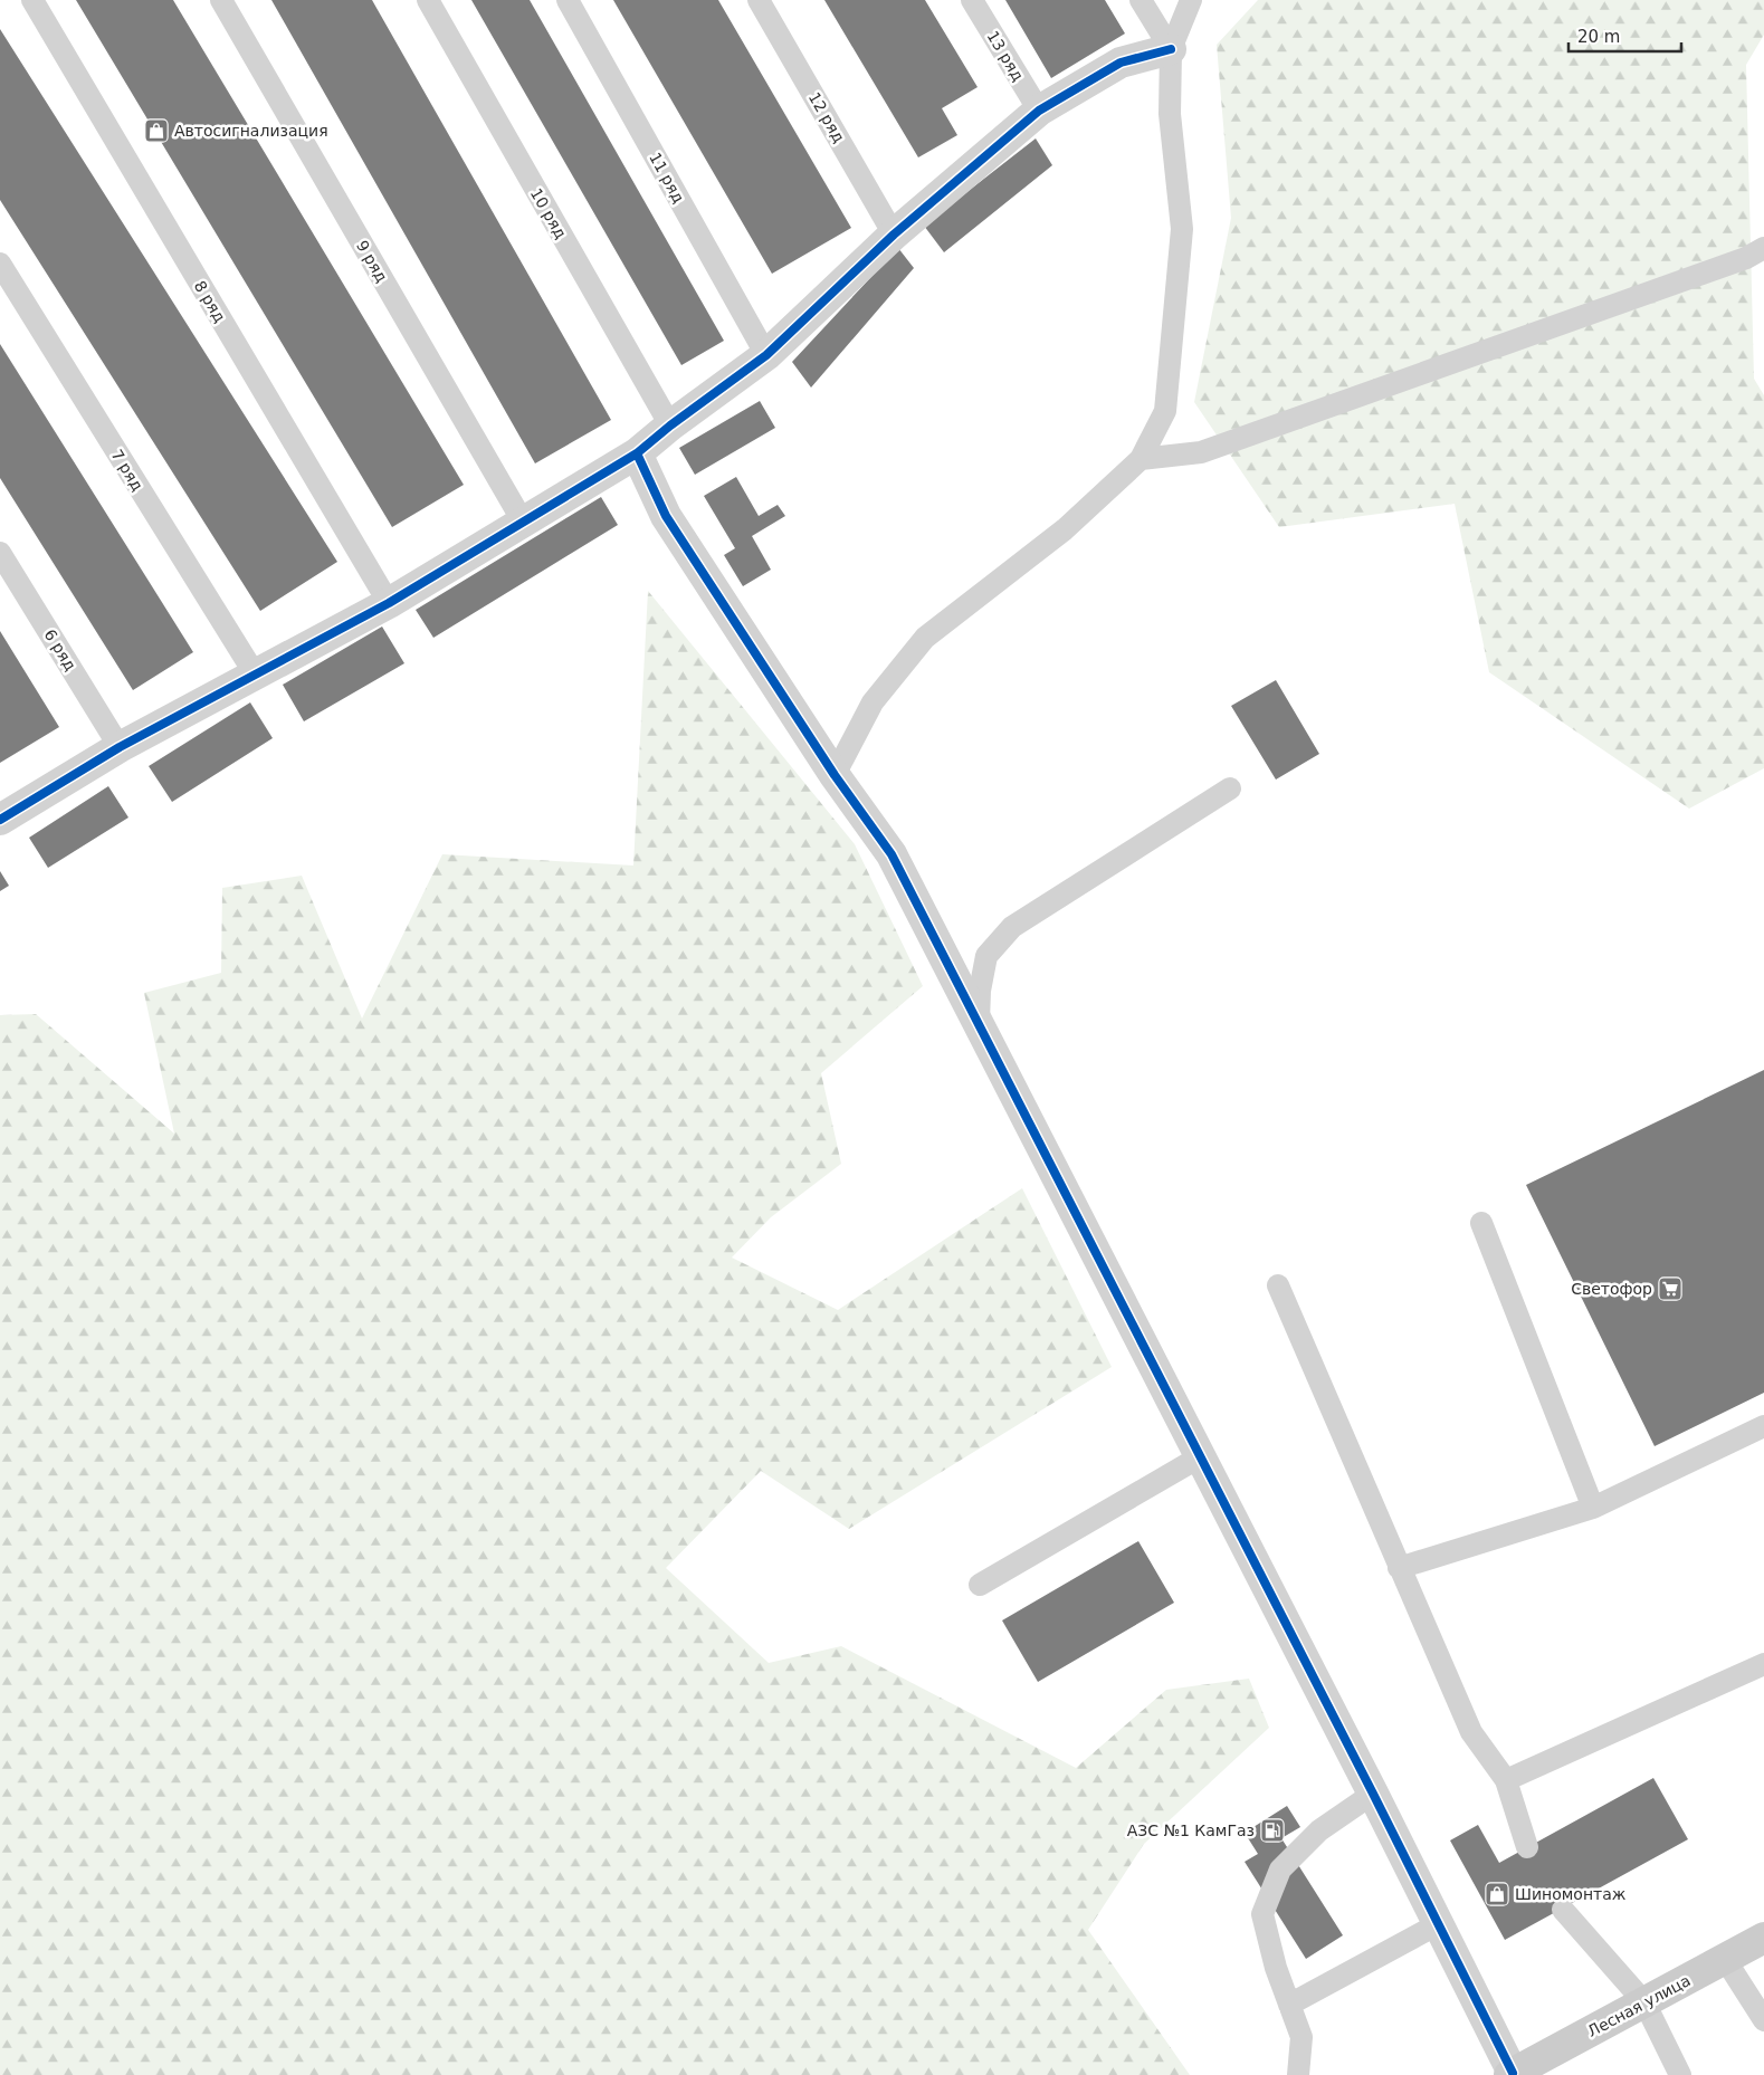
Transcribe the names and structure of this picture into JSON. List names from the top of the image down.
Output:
{
  "streets": {
    "main road": ["Лесная улица"],
    "lane": [
      "13 ряд",
      "12 ряд",
      "11 ряд",
      "10 ряд",
      "9 ряд",
      "8 ряд",
      "7 ряд",
      "6 ряд"
    ]
  },
  "places": {
    "shop": ["Автосигнализация", "Шиномонтаж"],
    "supermarket": ["Светофор"],
    "fuel station": ["АЗС №1 КамГаз"]
  },
  "scale_bar": "20 m"
}
